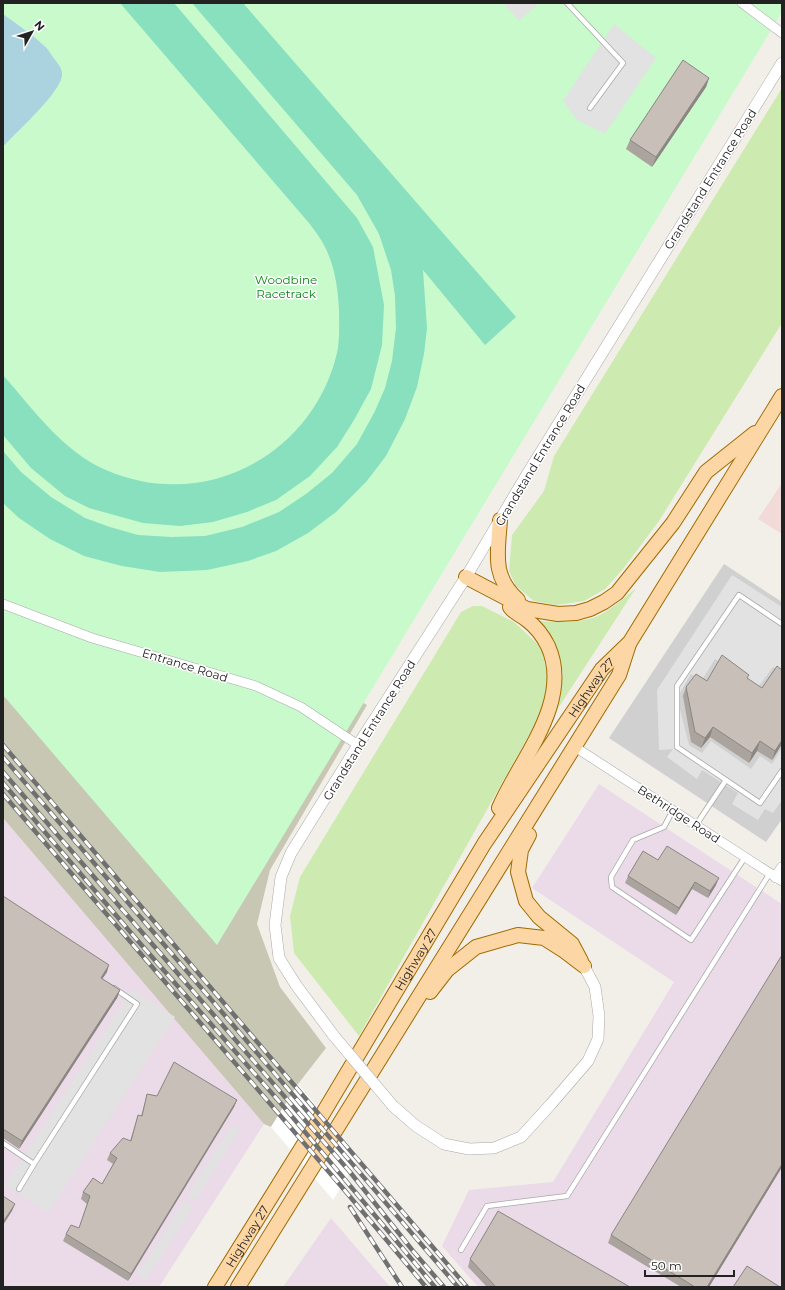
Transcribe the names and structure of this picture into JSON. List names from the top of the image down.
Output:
{
  "streets": {
    "main road": ["Highway 27"],
    "street": ["Grandstand Entrance Road", "Entrance Road", "Bethridge Road"]
  },
  "crossings": [
    ["Grandstand Entrance Road", "Entrance Road"],
    ["Highway 27", "Bethridge Road"]
  ],
  "parks": ["Woodbine Racetrack"],
  "scale_bar": "50 m",
  "north": "top right"
}
